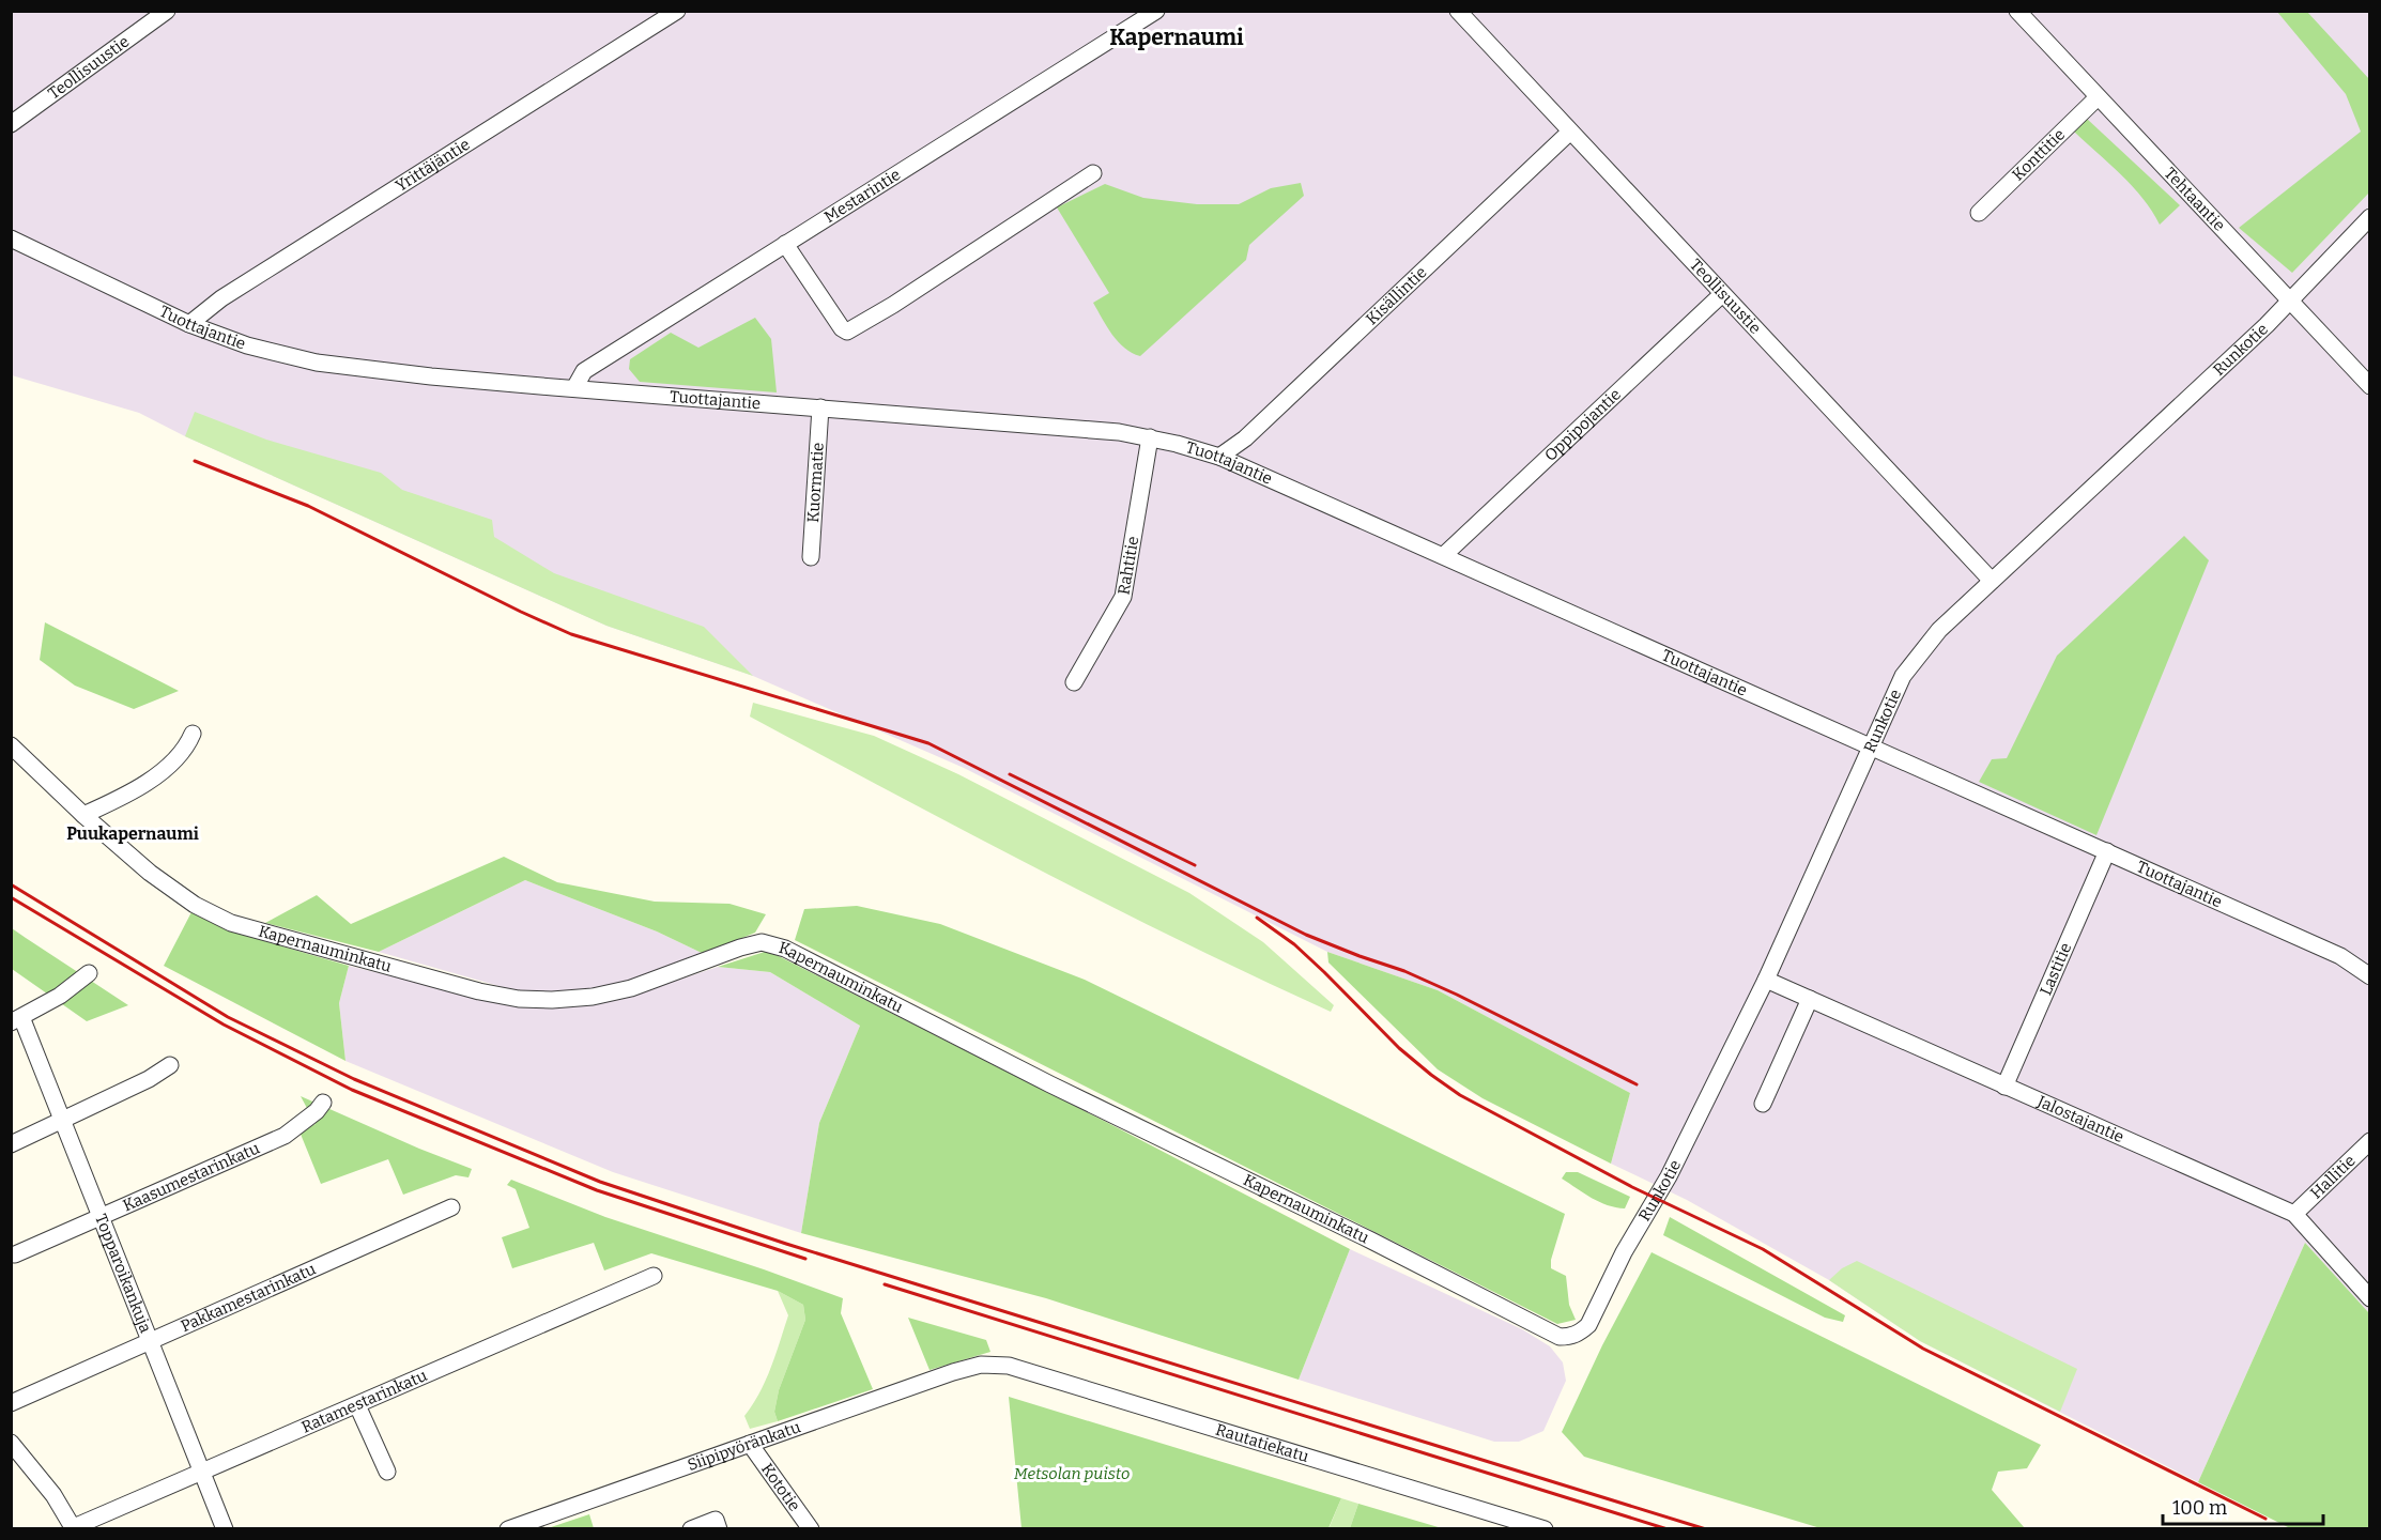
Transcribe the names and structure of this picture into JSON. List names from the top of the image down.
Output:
{
  "streets": {
    "street": [
      "Teollisuustie",
      "Konttitie",
      "Yrittäjäntie",
      "Mestarintie",
      "Tehtaantie",
      "Kisällintie",
      "Tuottajantie",
      "Runkotie",
      "Oppipojantie",
      "Kuormatie",
      "Rahtitie",
      "Kapernauminkatu",
      "Lastitie",
      "Jalostajantie",
      "Kaasumestarinkatu",
      "Hallitie",
      "Topparoikankuja",
      "Pakkamestarinkatu",
      "Ratamestarinkatu",
      "Rautatiekatu",
      "Siipipyöränkatu",
      "Kototie"
    ]
  },
  "crossings": [
    ["Teollisuustie", "Kisällintie"],
    ["Teollisuustie", "Runkotie"],
    ["Teollisuustie", "Oppipojantie"],
    ["Konttitie", "Tehtaantie"],
    ["Yrittäjäntie", "Tuottajantie"],
    ["Mestarintie", "Tuottajantie"],
    ["Tehtaantie", "Runkotie"],
    ["Kisällintie", "Tuottajantie"],
    ["Tuottajantie", "Runkotie"],
    ["Tuottajantie", "Oppipojantie"],
    ["Tuottajantie", "Kuormatie"],
    ["Tuottajantie", "Rahtitie"],
    ["Tuottajantie", "Lastitie"],
    ["Runkotie", "Kapernauminkatu"],
    ["Runkotie", "Jalostajantie"],
    ["Lastitie", "Jalostajantie"],
    ["Jalostajantie", "Hallitie"],
    ["Kaasumestarinkatu", "Topparoikankuja"],
    ["Topparoikankuja", "Pakkamestarinkatu"],
    ["Topparoikankuja", "Ratamestarinkatu"],
    ["Rautatiekatu", "Siipipyöränkatu"],
    ["Siipipyöränkatu", "Kototie"]
  ],
  "districts": ["Kapernaumi", "Puukapernaumi"],
  "parks": ["Metsolan puisto"],
  "scale_bar": "100 m"
}
